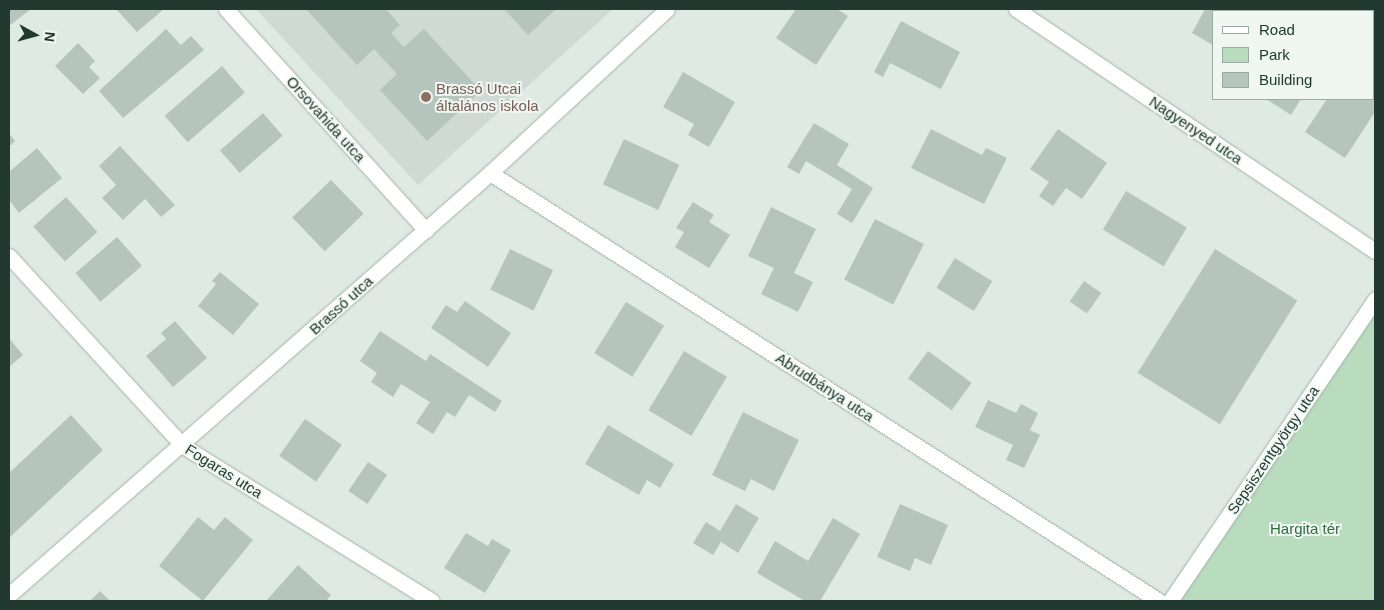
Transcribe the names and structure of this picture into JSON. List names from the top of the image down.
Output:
{
  "streets": {
    "street": [
      "Orsovahida utca",
      "Nagyenyed utca",
      "Brassó utca",
      "Abrudbánya utca",
      "Sepsiszentgyörgy utca",
      "Fogaras utca"
    ]
  },
  "crossings": [
    ["Orsovahida utca", "Brassó utca"],
    ["Brassó utca", "Abrudbánya utca"],
    ["Brassó utca", "Fogaras utca"]
  ],
  "parks": ["Hargita tér"],
  "places": ["Brassó Utcai általános iskola"],
  "legend": ["Road", "Park", "Building"],
  "north": "right"
}
